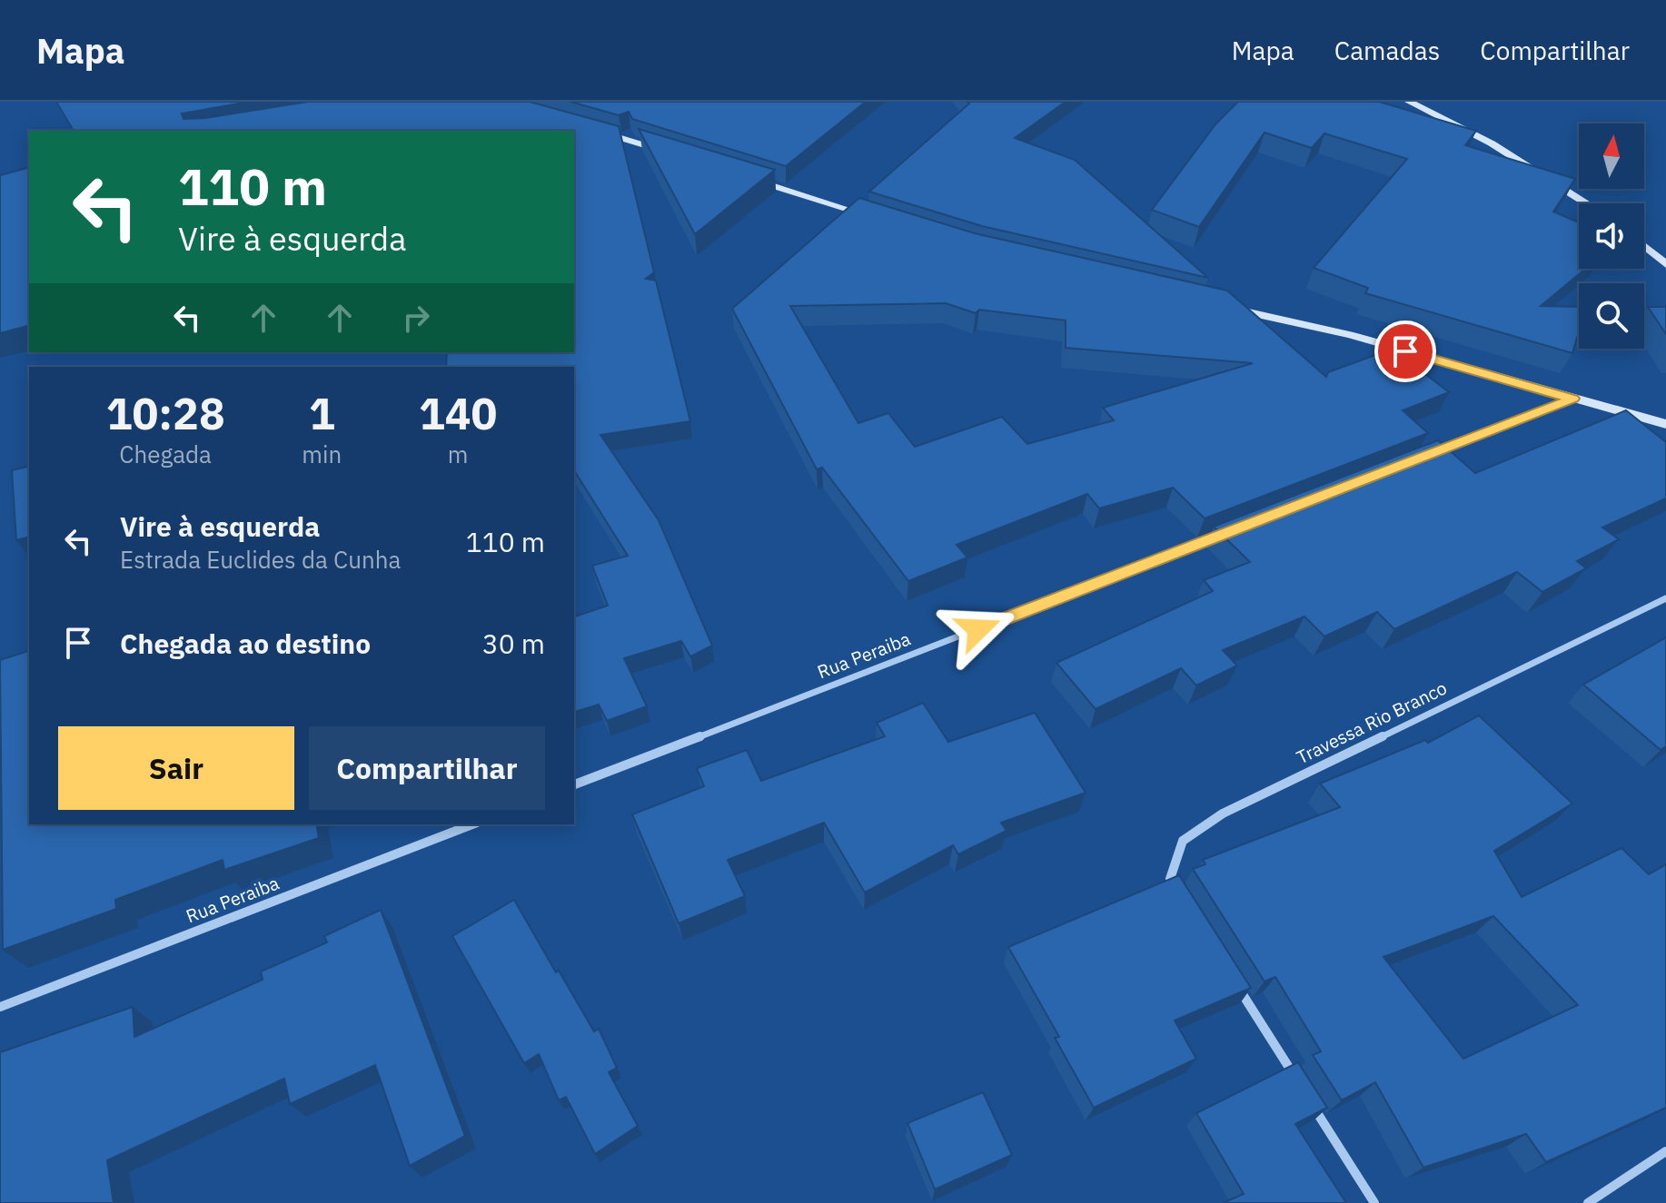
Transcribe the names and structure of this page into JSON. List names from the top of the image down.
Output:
{
  "streets": {
    "street": ["Rua Peraiba", "Travessa Rio Branco"]
  },
  "north": "top",
  "page": {
    "header": "Mapa",
    "nav": ["Mapa", "Camadas", "Compartilhar"],
    "turn": ["110 m", "Vire à esquerda"],
    "eta": [
      "10:28",
      "Chegada",
      "1",
      "min",
      "140",
      "m"
    ],
    "list": [
      {
        "name": "Vire à esquerda",
        "note": "Estrada Euclides da Cunha",
        "value": "110 m"
      },
      {
        "name": "Chegada ao destino",
        "value": "30 m"
      }
    ],
    "buttons": ["Sair", "Compartilhar"]
  }
}
